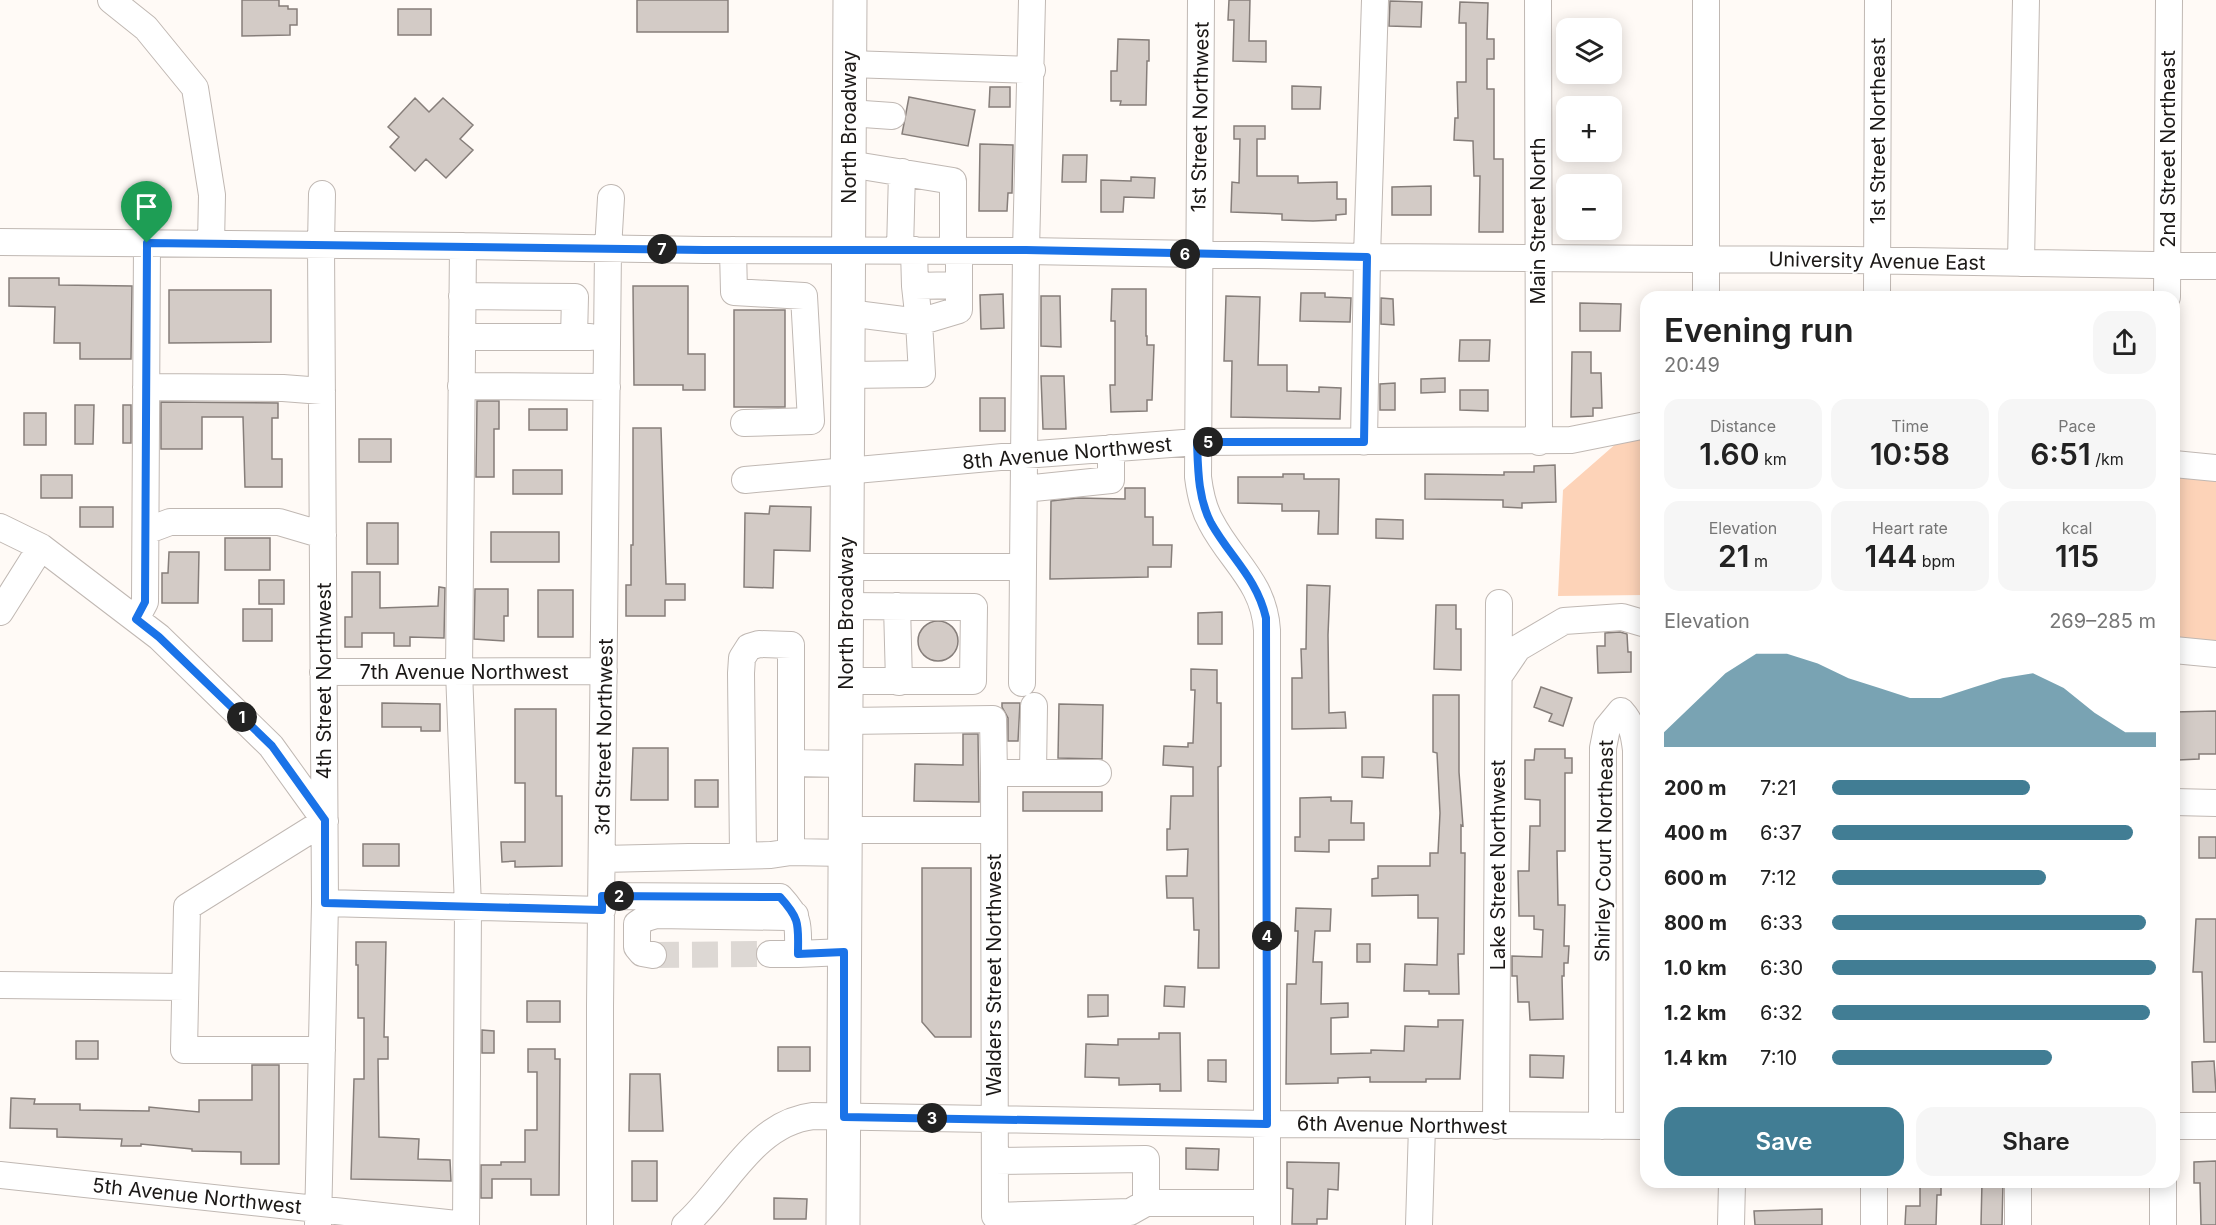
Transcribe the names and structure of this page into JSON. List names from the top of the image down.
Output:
{
  "streets": {
    "main road": ["North Broadway"],
    "street": [
      "1st Street Northwest",
      "1st Street Northeast",
      "2nd Street Northeast",
      "Main Street North",
      "University Avenue East",
      "8th Avenue Northwest",
      "7th Avenue Northwest",
      "4th Street Northwest",
      "3rd Street Northwest",
      "Shirley Court Northeast",
      "Lake Street Northwest",
      "Walders Street Northwest",
      "6th Avenue Northwest",
      "5th Avenue Northwest"
    ]
  },
  "crossings": [
    ["1st Street Northwest", "University Avenue East"],
    ["1st Street Northwest", "8th Avenue Northwest"],
    ["1st Street Northwest", "6th Avenue Northwest"],
    ["North Broadway", "University Avenue East"],
    ["North Broadway", "8th Avenue Northwest"],
    ["North Broadway", "Walders Street Northwest"],
    ["North Broadway", "6th Avenue Northwest"],
    ["1st Street Northeast", "University Avenue East"],
    ["2nd Street Northeast", "University Avenue East"],
    ["Main Street North", "University Avenue East"],
    ["Main Street North", "8th Avenue Northwest"],
    ["University Avenue East", "4th Street Northwest"],
    ["University Avenue East", "3rd Street Northwest"],
    ["7th Avenue Northwest", "4th Street Northwest"],
    ["7th Avenue Northwest", "3rd Street Northwest"],
    ["4th Street Northwest", "5th Avenue Northwest"],
    ["Shirley Court Northeast", "6th Avenue Northwest"],
    ["Lake Street Northwest", "6th Avenue Northwest"],
    ["Walders Street Northwest", "6th Avenue Northwest"]
  ],
  "page": {
    "map_buttons": ["+", "−"],
    "pins": [
      "7",
      "6",
      "5",
      "1",
      "2",
      "4",
      "3"
    ],
    "heading": ["Evening run", "20:49"],
    "stats": [
      ["Distance", "1.60 km"],
      ["Time", "10:58"],
      ["Pace", "6:51 /km"],
      ["Elevation", "21 m"],
      ["Heart rate", "144 bpm"],
      ["kcal", "115"]
    ],
    "chart": ["Elevation", "269–285 m"],
    "list": [
      {
        "name": "200 m",
        "note": "7:21"
      },
      {
        "name": "400 m",
        "note": "6:37"
      },
      {
        "name": "600 m",
        "note": "7:12"
      },
      {
        "name": "800 m",
        "note": "6:33"
      },
      {
        "name": "1.0 km",
        "note": "6:30"
      },
      {
        "name": "1.2 km",
        "note": "6:32"
      },
      {
        "name": "1.4 km",
        "note": "7:10"
      }
    ],
    "buttons": ["Save", "Share"]
  }
}
